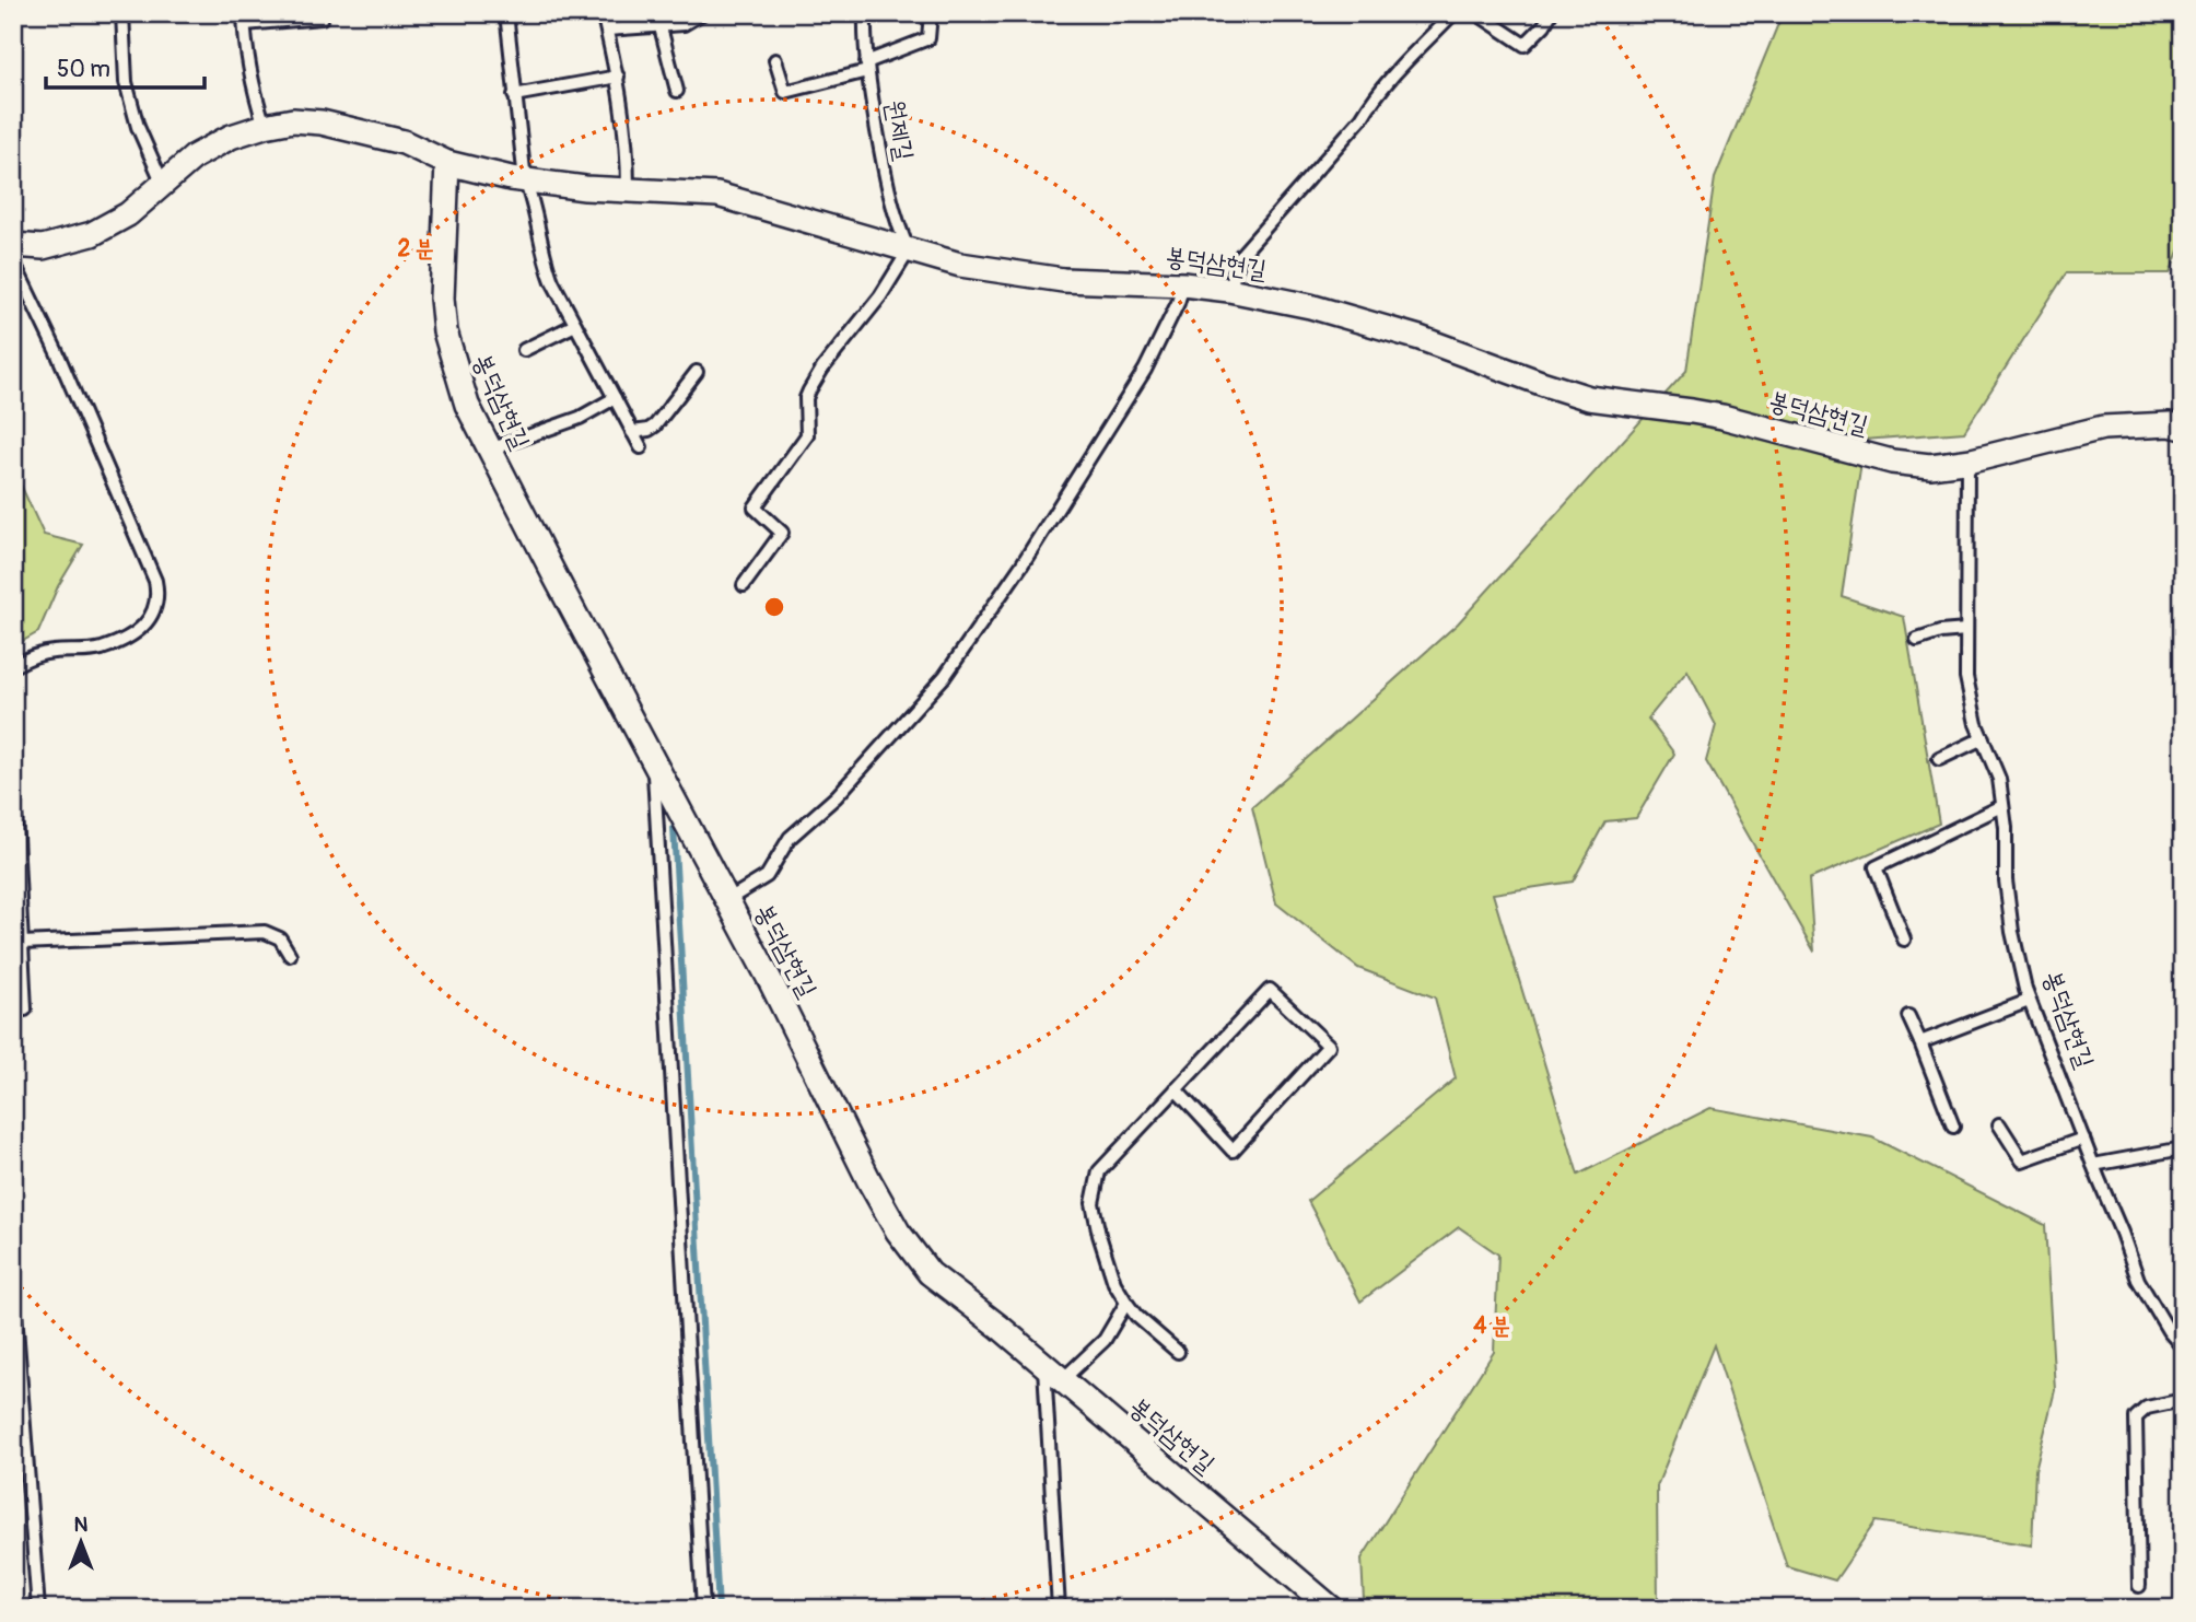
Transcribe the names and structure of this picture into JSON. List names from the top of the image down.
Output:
{
  "streets": {
    "street": ["봉덕삼현길"],
    "lane": ["원제길"]
  },
  "crossings": [
    ["원제길", "봉덕삼현길"]
  ],
  "scale_bar": "50 m",
  "north": "top",
  "rings": ["2 분", "4 분"]
}
